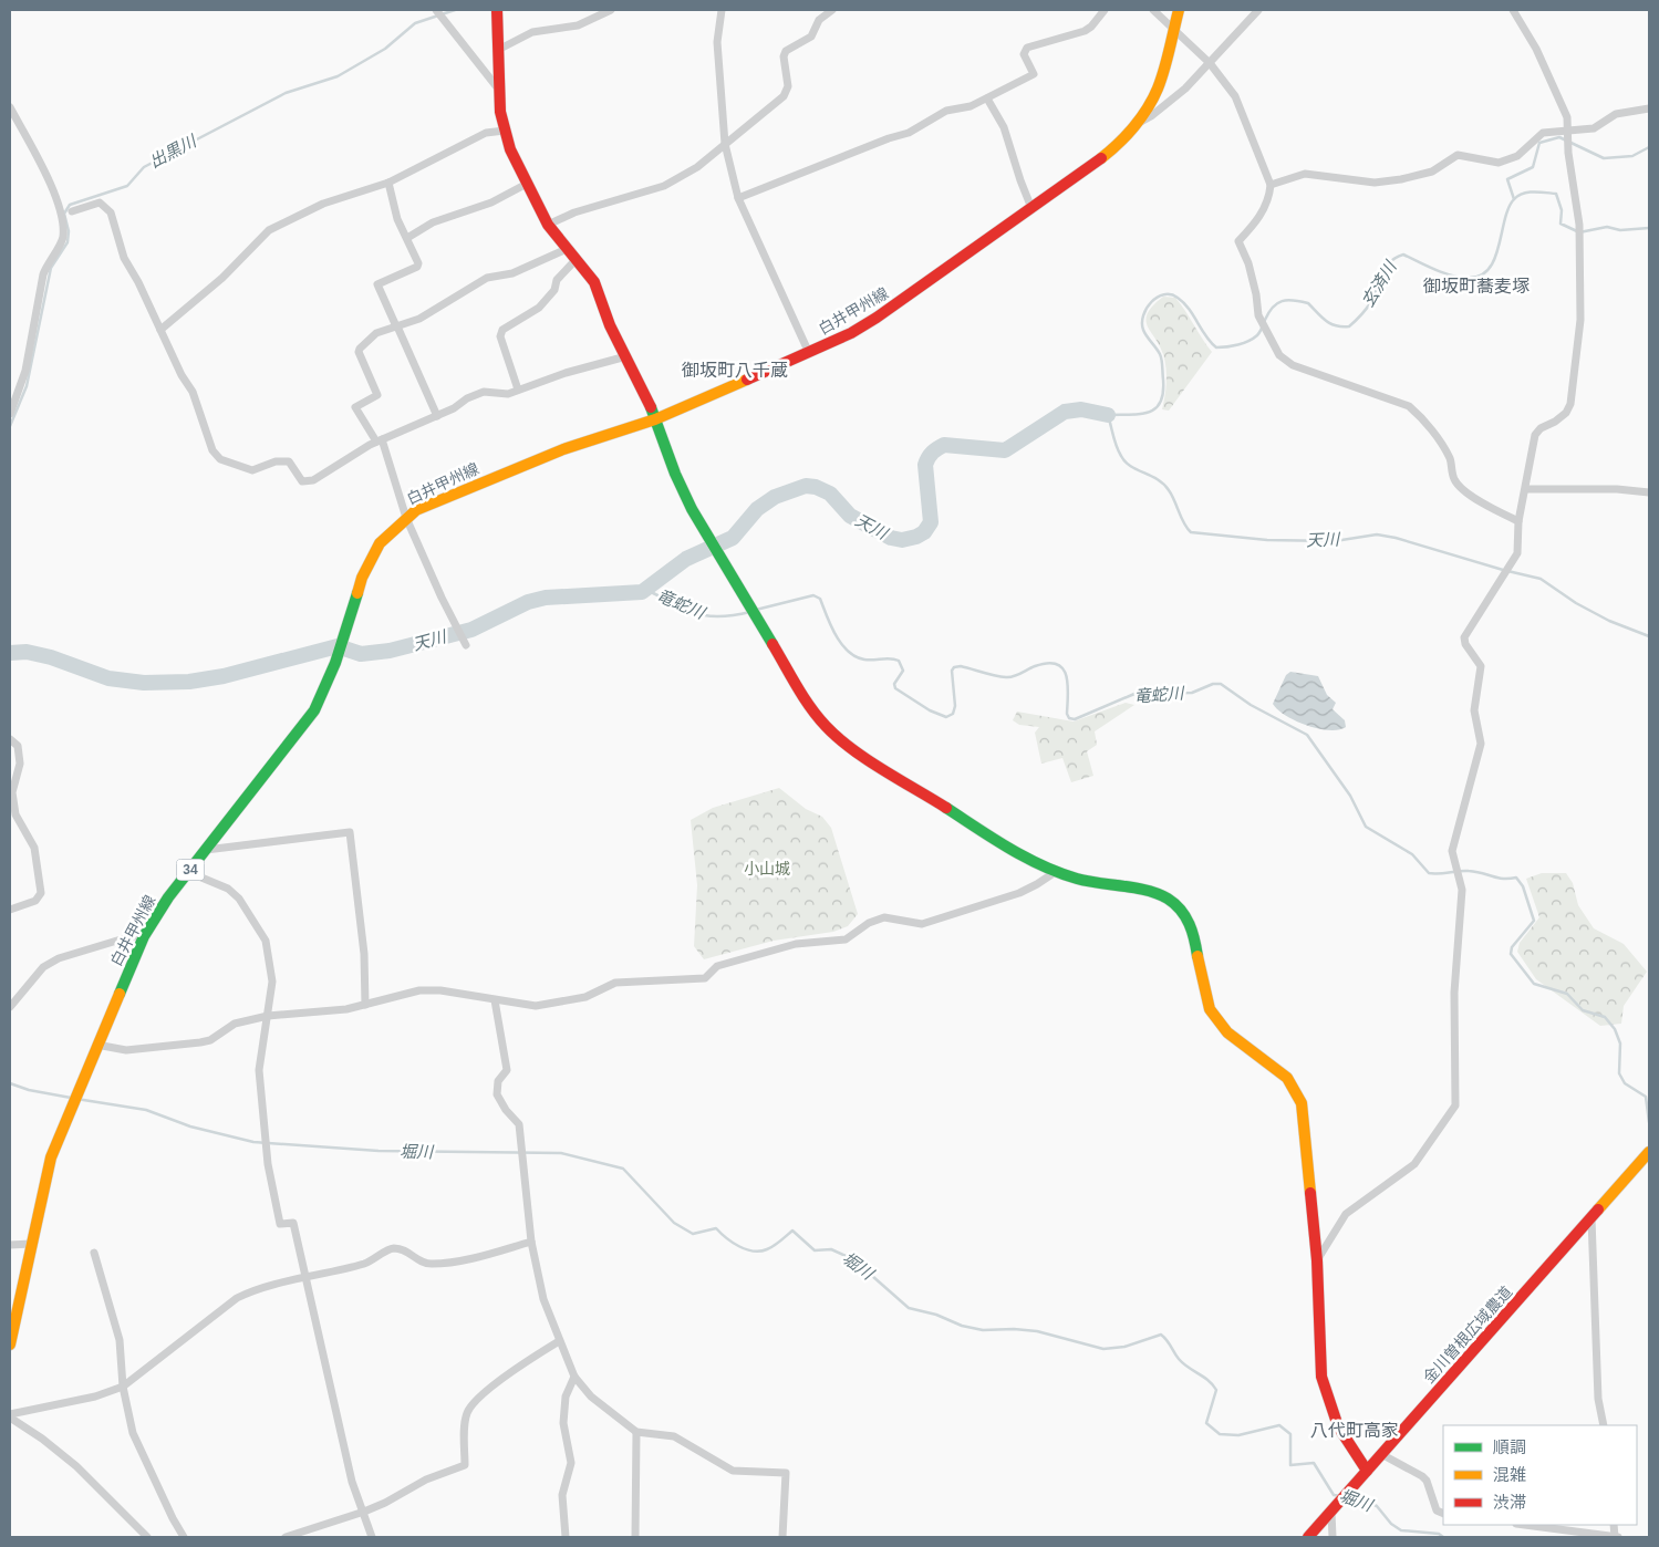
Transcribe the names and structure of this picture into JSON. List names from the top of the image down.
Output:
{
  "streets": {
    "street": ["白井甲州線", "34", "金川曽根広域農道"]
  },
  "districts": ["御坂町蕎麦塚", "御坂町八千蔵", "八代町高家"],
  "water": [
    "出黒川",
    "玄済川",
    "天川",
    "竜蛇川",
    "堀川"
  ],
  "parks": ["小山城"],
  "legend": ["順調", "混雑", "渋滞"]
}
